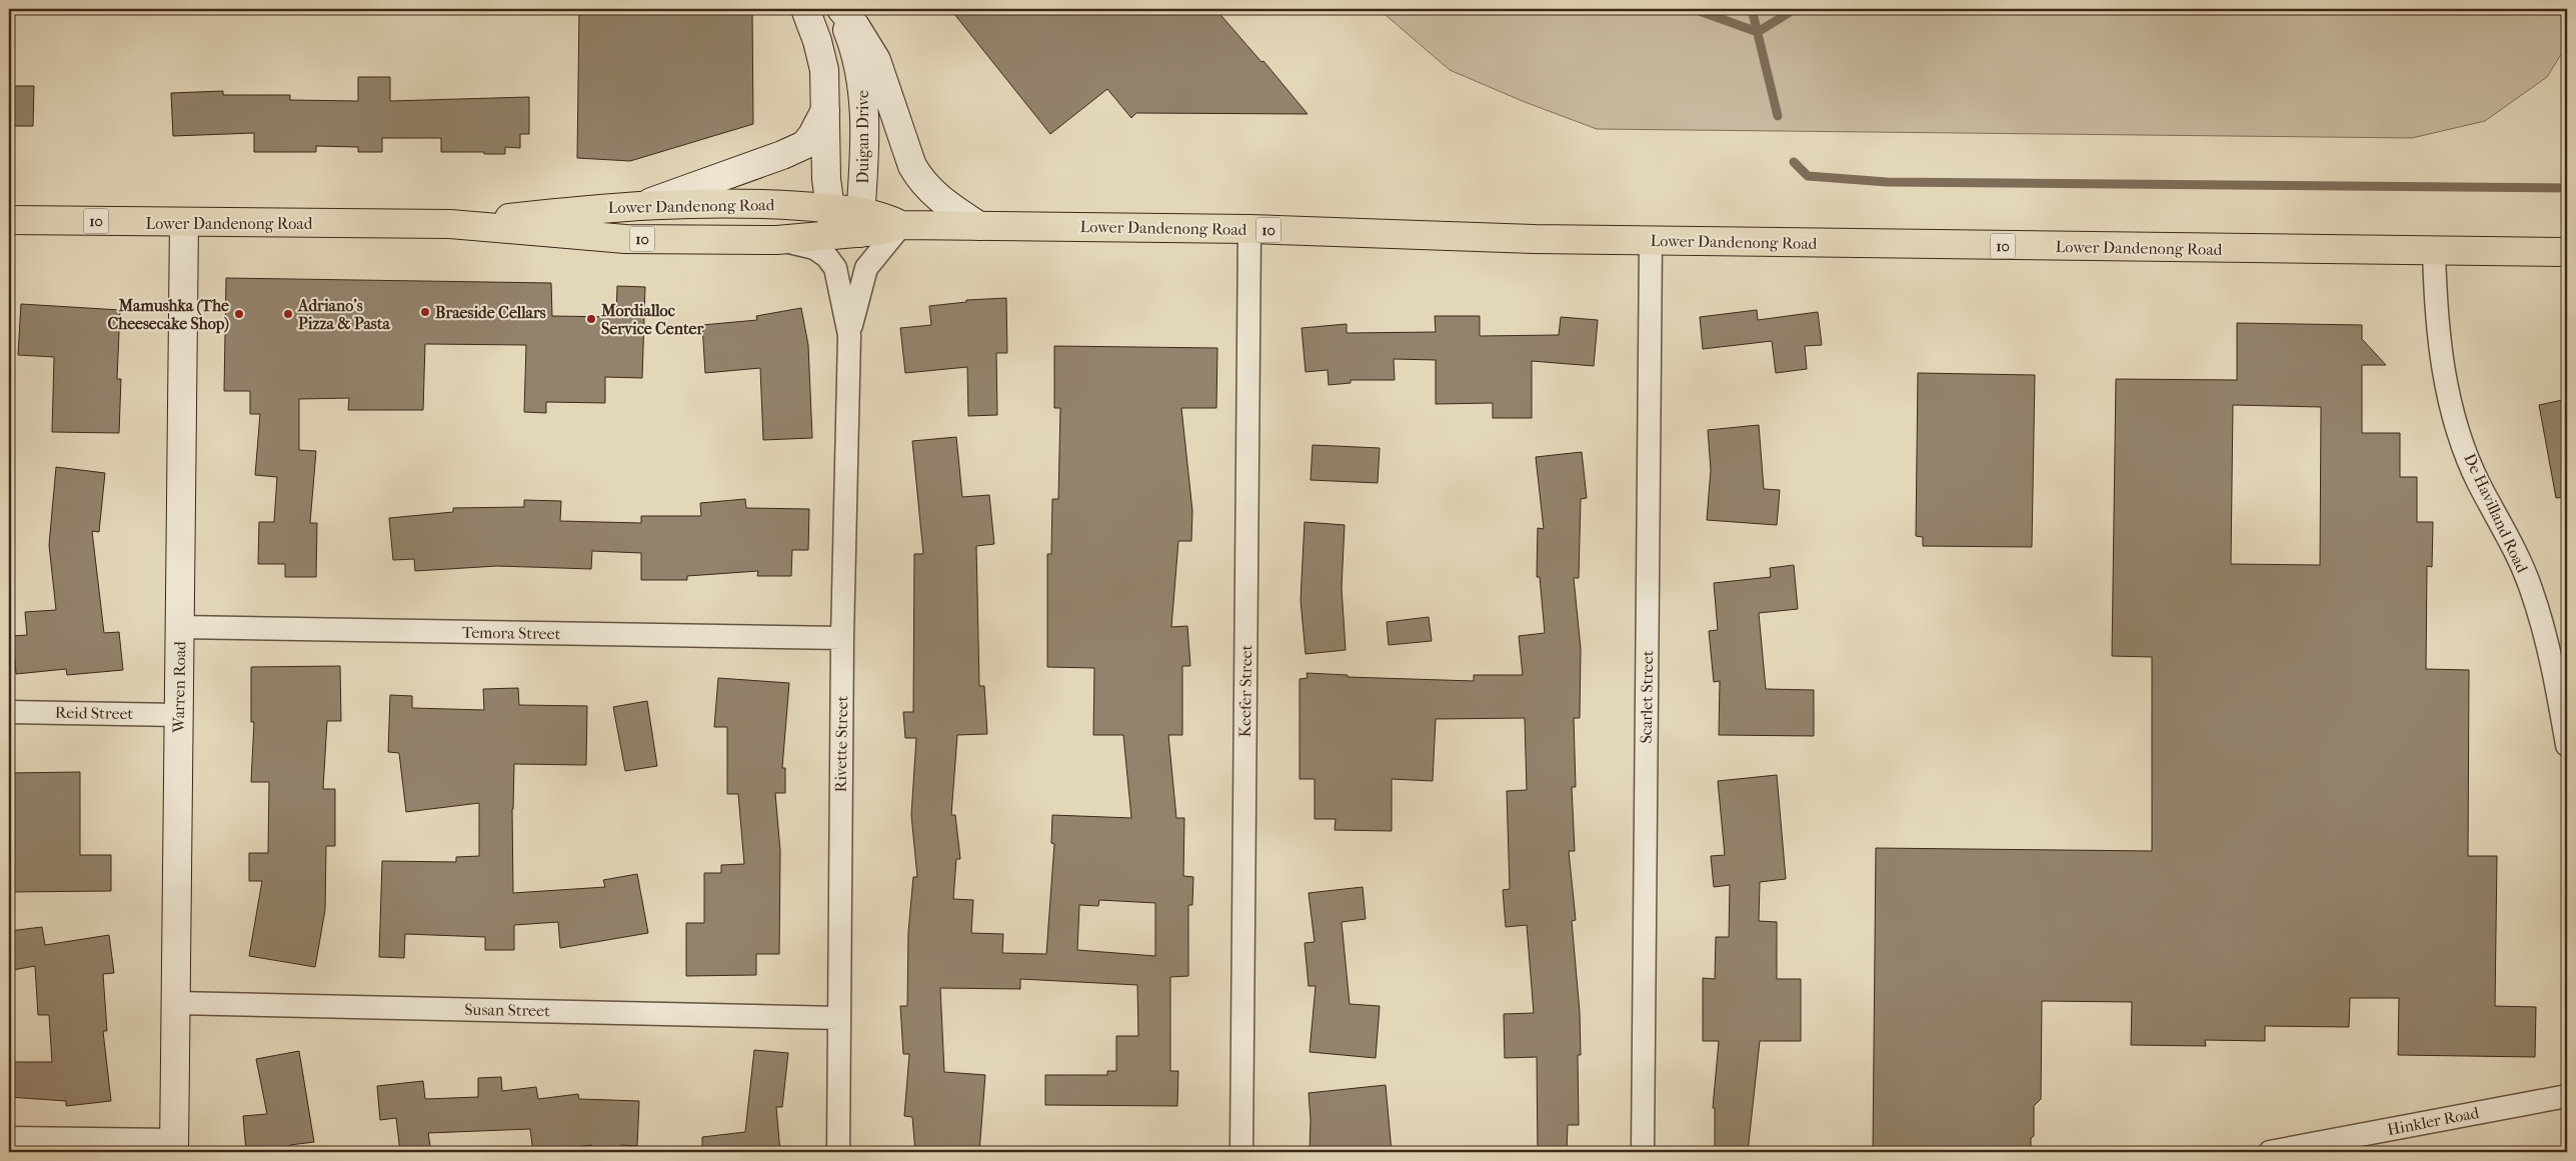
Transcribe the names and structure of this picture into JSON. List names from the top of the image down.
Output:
{
  "streets": {
    "highway": ["Lower Dandenong Road", "10"],
    "street": [
      "Duigan Drive",
      "De Havilland Road",
      "Temora Street",
      "Warren Road",
      "Keefer Street",
      "Scarlet Street",
      "Reid Street",
      "Rivette Street",
      "Susan Street",
      "Hinkler Road"
    ]
  },
  "crossings": [
    ["Duigan Drive", "Lower Dandenong Road"],
    ["Lower Dandenong Road", "De Havilland Road"],
    ["Lower Dandenong Road", "Warren Road"],
    ["Lower Dandenong Road", "Keefer Street"],
    ["Lower Dandenong Road", "Scarlet Street"],
    ["Lower Dandenong Road", "Rivette Street"],
    ["Temora Street", "Warren Road"],
    ["Temora Street", "Rivette Street"],
    ["Warren Road", "Reid Street"],
    ["Warren Road", "Susan Street"],
    ["Rivette Street", "Susan Street"]
  ],
  "places": [
    "Braeside Cellars",
    "Mamushka (The Cheesecake Shop)",
    "Adriano's Pizza & Pasta",
    "Mordialloc Service Center"
  ]
}
